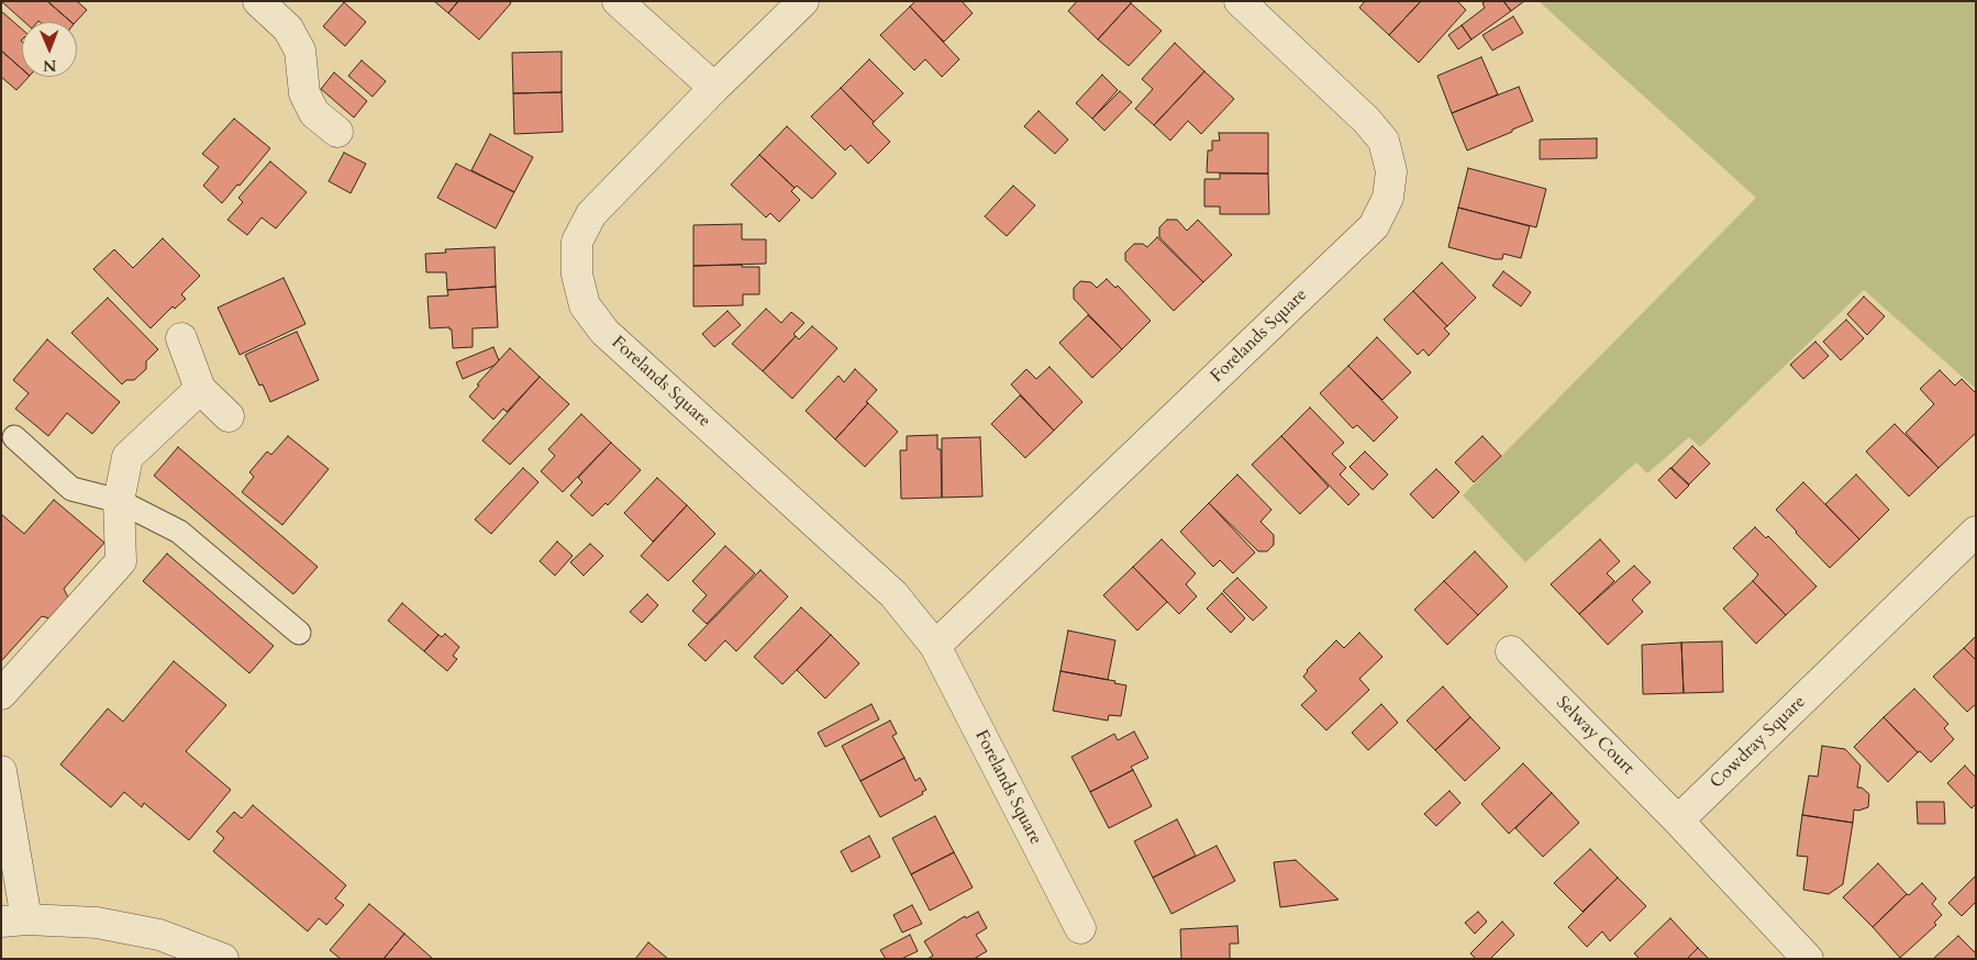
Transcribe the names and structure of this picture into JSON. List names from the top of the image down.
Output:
{
  "streets": {
    "street": ["Forelands Square", "Selway Court", "Cowdray Square"]
  },
  "crossings": [
    ["Selway Court", "Cowdray Square"]
  ],
  "north": "bottom"
}
